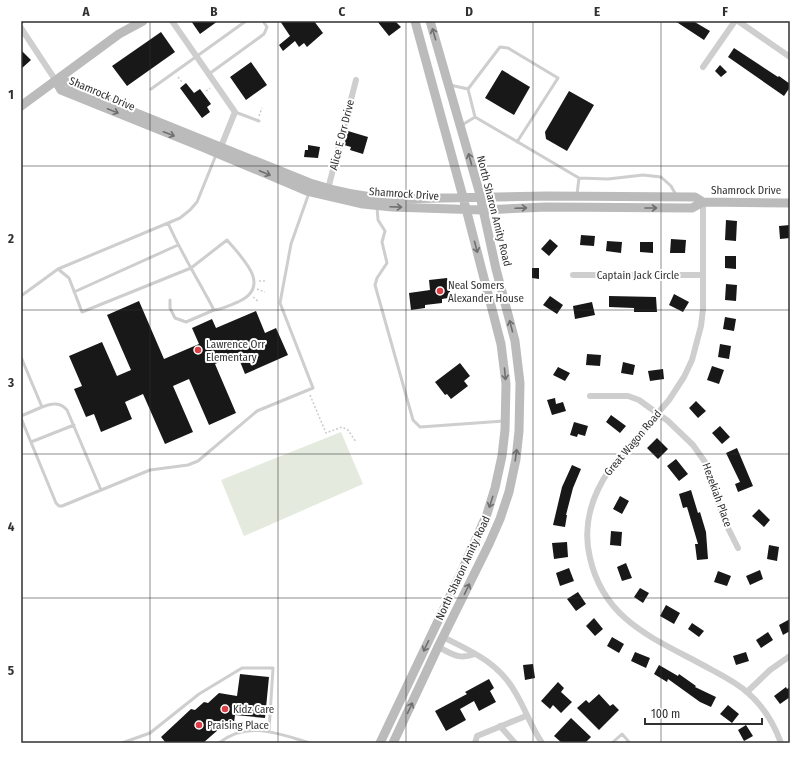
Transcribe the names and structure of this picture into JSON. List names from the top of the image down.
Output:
{
  "streets": {
    "main road": ["Shamrock Drive", "North Sharon Amity Road"],
    "street": [
      "Alice E Orr Drive",
      "Captain Jack Circle",
      "Great Wagon Road",
      "Hezekiah Place"
    ]
  },
  "crossings": [
    ["Shamrock Drive", "Alice E Orr Drive"],
    ["Shamrock Drive", "North Sharon Amity Road"],
    ["Shamrock Drive", "Great Wagon Road"],
    ["Captain Jack Circle", "Great Wagon Road"],
    ["Great Wagon Road", "Hezekiah Place"]
  ],
  "places": [
    "Neal Somers Alexander House",
    "Lawrence Orr Elementary",
    "Kidz Care",
    "Praising Place"
  ],
  "scale_bar": "100 m",
  "grid": {
    "columns": [
      "A",
      "B",
      "C",
      "D",
      "E",
      "F"
    ],
    "rows": [
      "1",
      "2",
      "3",
      "4",
      "5"
    ]
  }
}
